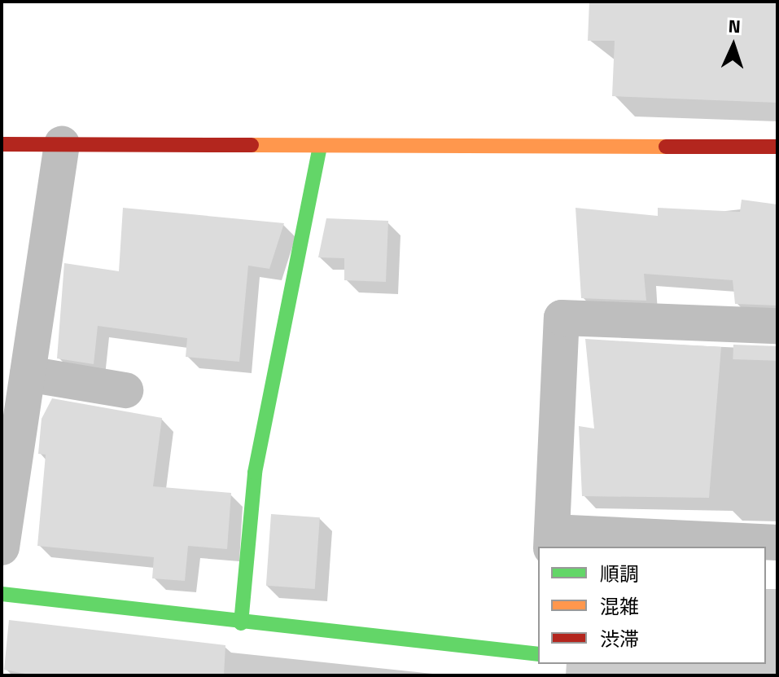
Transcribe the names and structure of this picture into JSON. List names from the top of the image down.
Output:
{
  "legend": ["順調", "混雑", "渋滞"],
  "north": "top"
}
